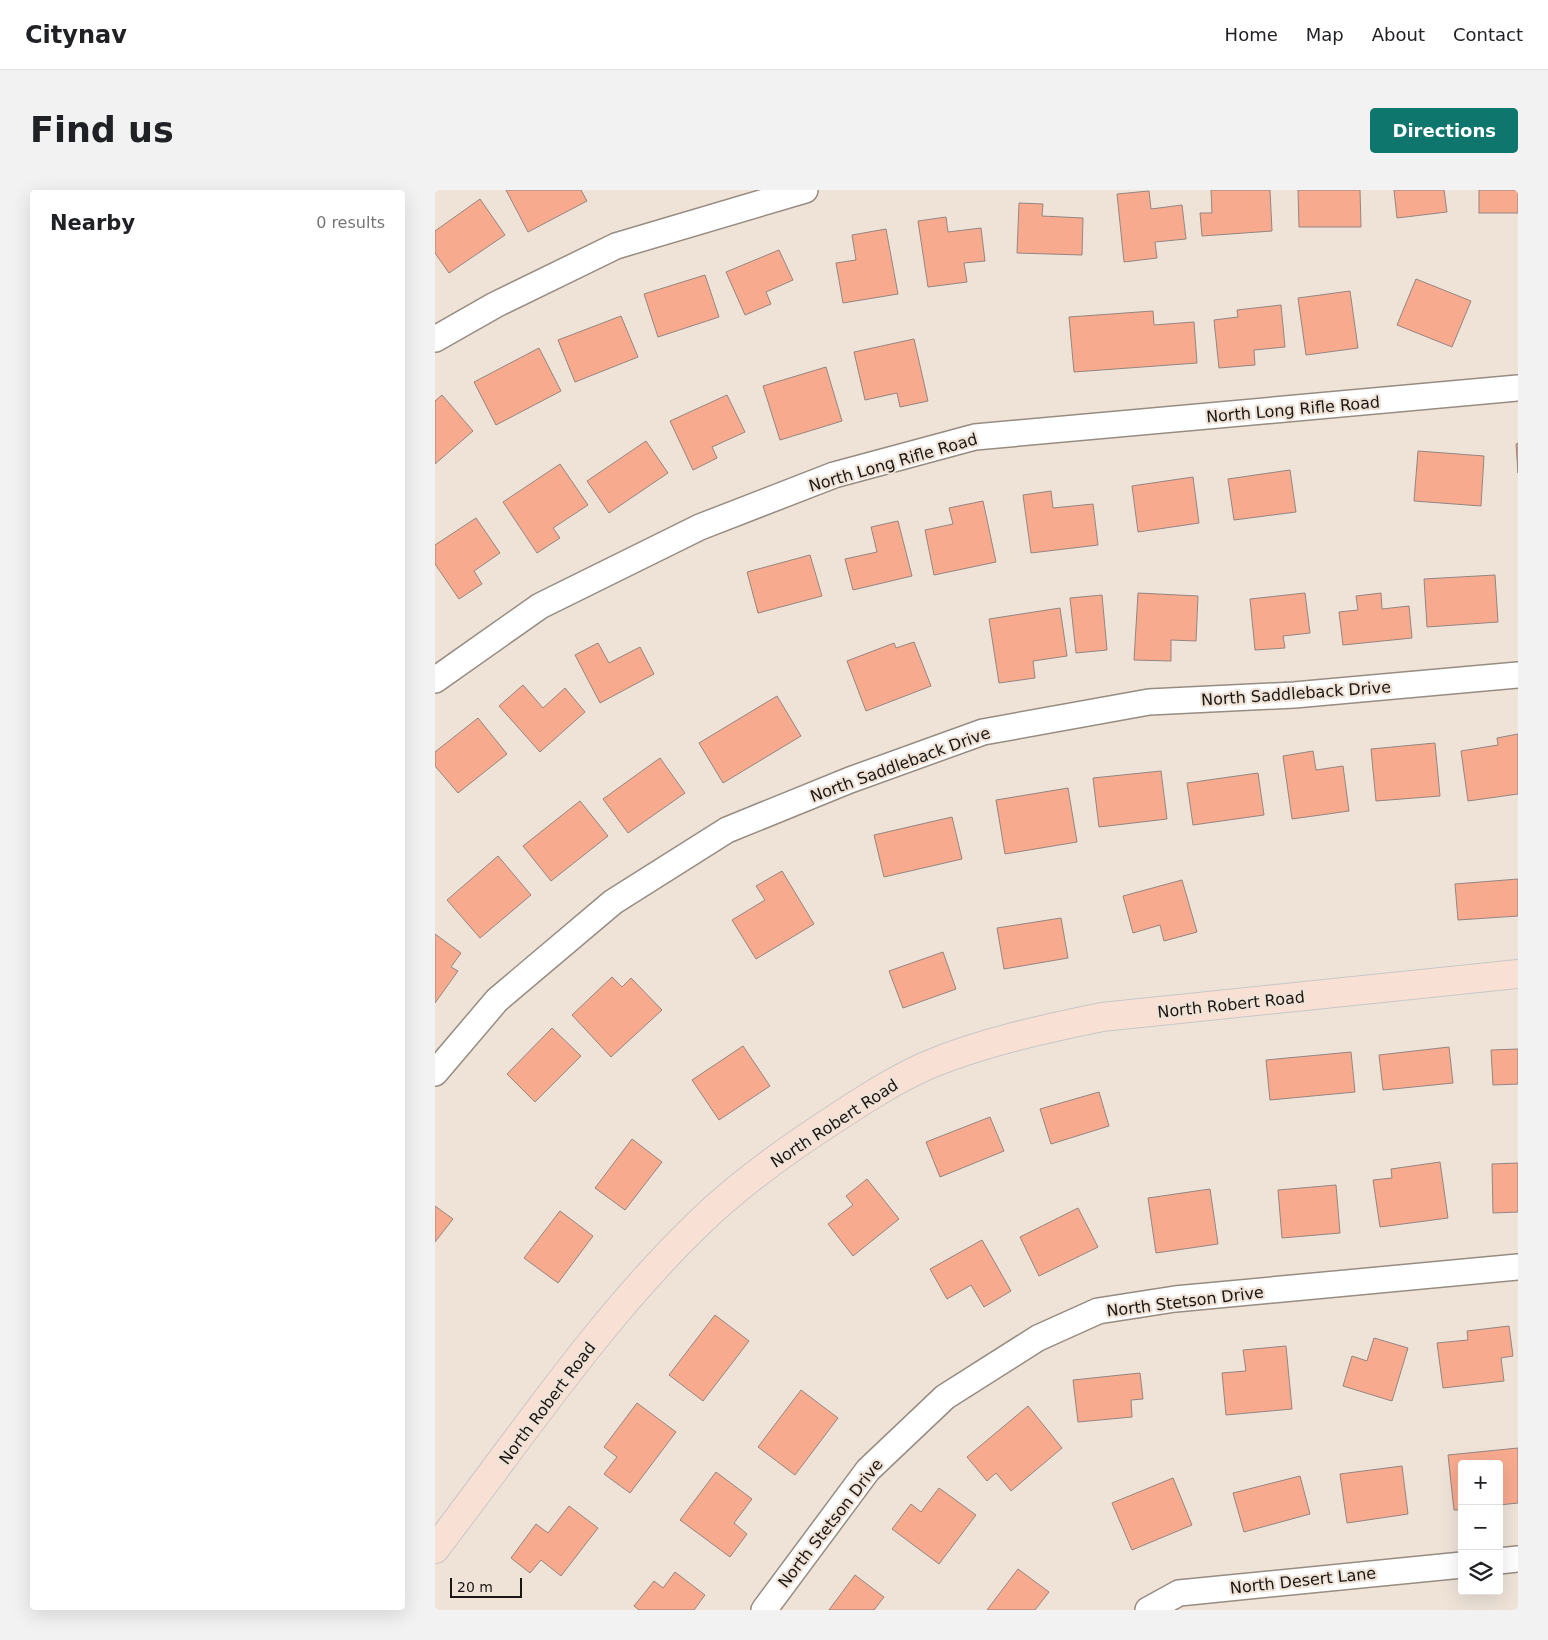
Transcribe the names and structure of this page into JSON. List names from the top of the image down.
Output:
{
  "streets": {
    "main road": ["North Robert Road"],
    "street": [
      "North Long Rifle Road",
      "North Saddleback Drive",
      "North Stetson Drive",
      "North Desert Lane"
    ]
  },
  "scale_bar": "20 m",
  "page": {
    "header": "Citynav",
    "nav": [
      "Home",
      "Map",
      "About",
      "Contact"
    ],
    "buttons": "Directions",
    "title": "Find us",
    "heading": ["Nearby", "0 results"],
    "map_buttons": ["+", "−"],
    "scale": "20 m"
  }
}
